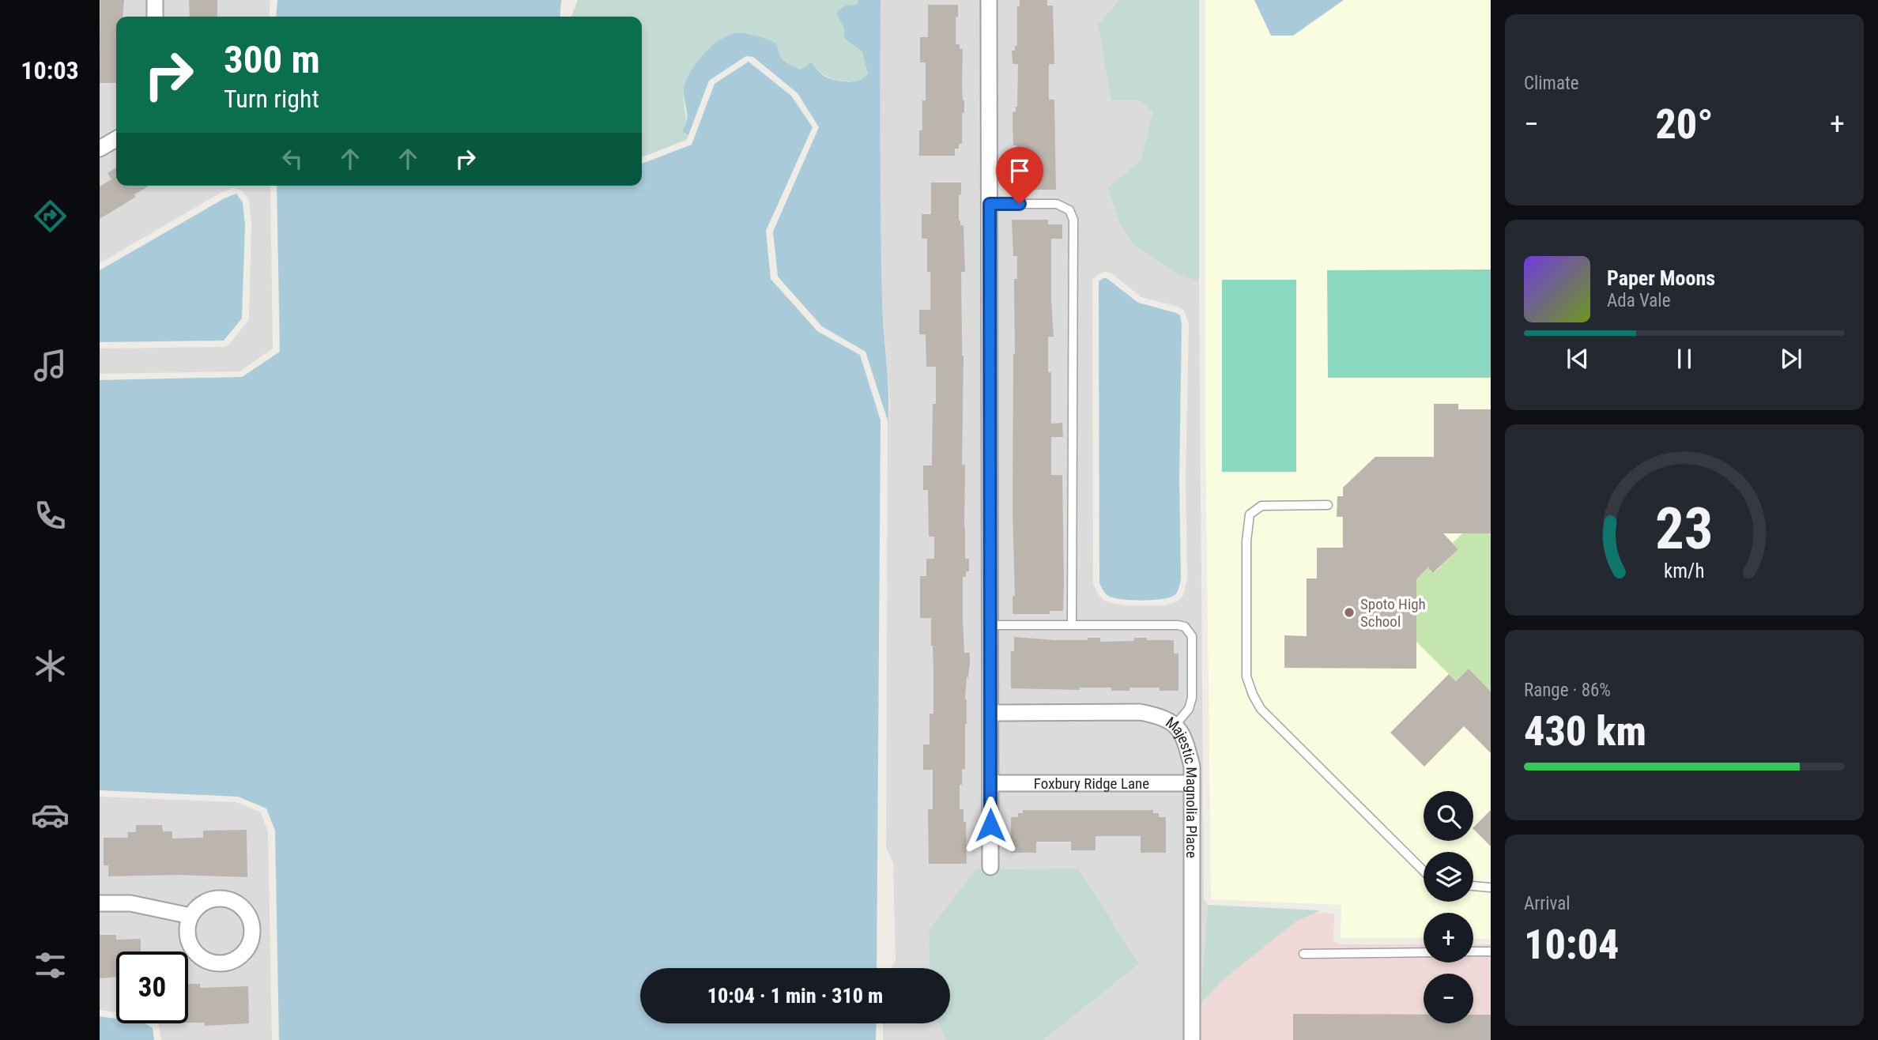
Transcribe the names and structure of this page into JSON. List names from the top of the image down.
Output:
{
  "streets": {
    "street": ["Foxbury Ridge Lane", "Majestic Magnolia Place"]
  },
  "crossings": [
    ["Foxbury Ridge Lane", "Majestic Magnolia Place"]
  ],
  "places": ["Spoto High School"],
  "page": {
    "tabs": "10:03",
    "tile": [
      "Climate",
      ["Range · 86%", "430 km"],
      ["Arrival", "10:04"]
    ],
    "turn": ["300 m", "Turn right"],
    "heat": ["−", "20°", "+"],
    "song": ["Paper Moons", "Ada Vale"],
    "map_buttons": ["+", "−"],
    "limit": "30",
    "trip": "10:04 · 1 min · 310 m",
    "gauge": ["23", "km/h"]
  }
}
